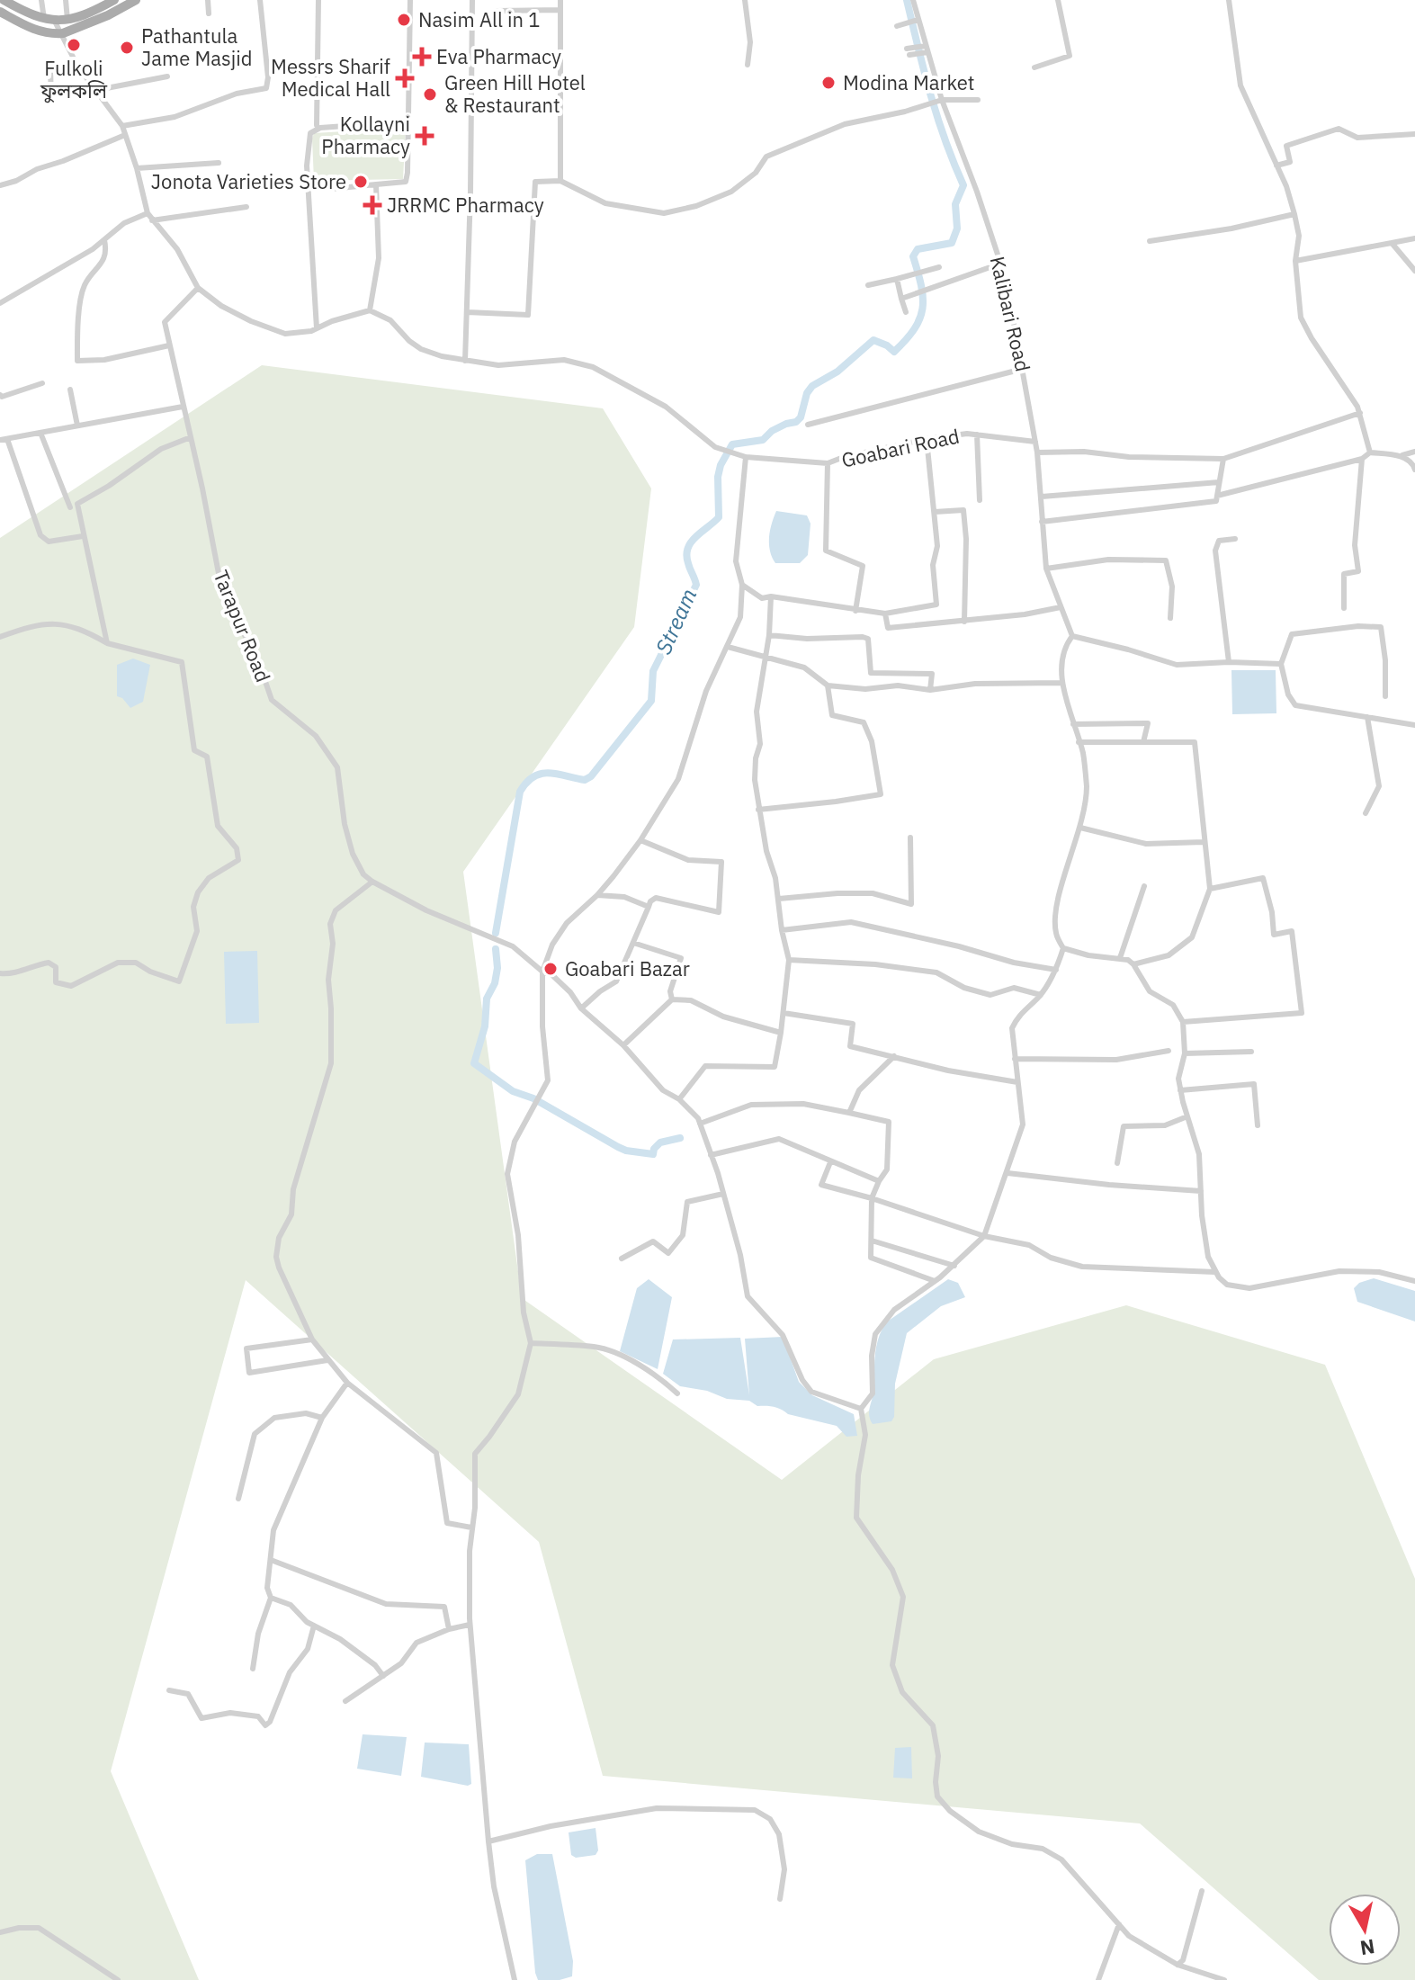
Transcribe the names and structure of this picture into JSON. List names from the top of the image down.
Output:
{
  "streets": {
    "street": ["Kalibari Road", "Goabari Road", "Tarapur Road"]
  },
  "crossings": [
    ["Kalibari Road", "Goabari Road"]
  ],
  "water": ["Stream"],
  "places": {
    "other": [
      "Nasim All in 1",
      "Fulkoli ফুলকলি",
      "Pathantula Jame Masjid",
      "Modina Market",
      "Green Hill Hotel & Restaurant",
      "Jonota Varieties Store",
      "Goabari Bazar"
    ],
    "health": [
      "Eva Pharmacy",
      "Messrs Sharif Medical Hall",
      "Kollayni Pharmacy",
      "JRRMC Pharmacy"
    ]
  },
  "north": "bottom"
}
